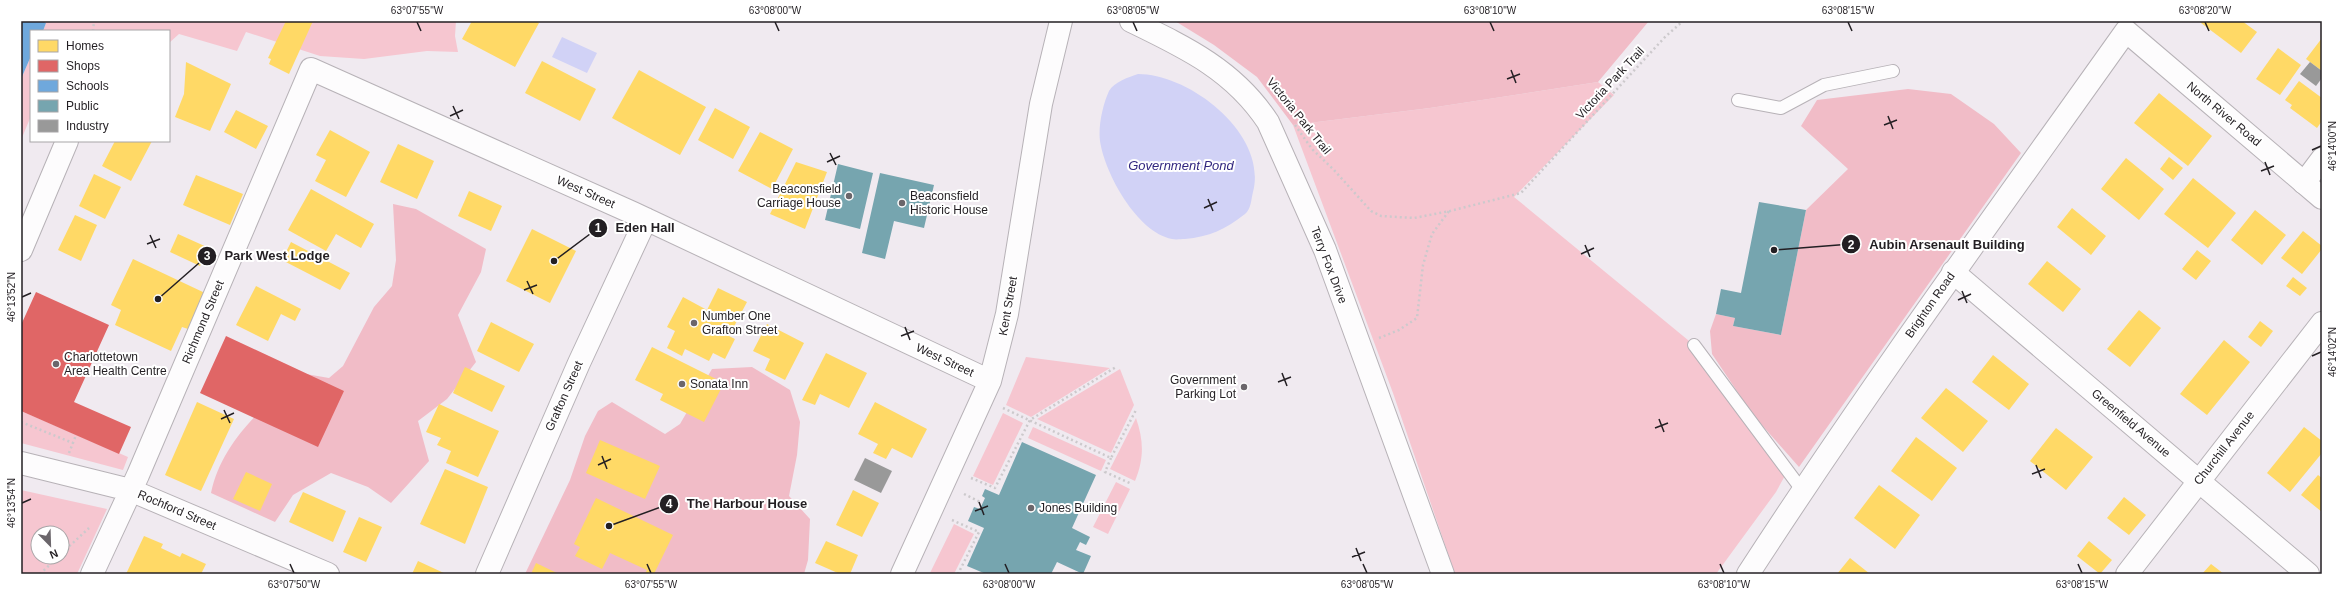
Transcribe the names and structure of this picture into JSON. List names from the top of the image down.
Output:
{
  "streets": {
    "street": [
      "North River Road",
      "West Street",
      "Terry Fox Drive",
      "Brighton Road",
      "Kent Street",
      "Richmond Street",
      "Grafton Street",
      "Greenfield Avenue",
      "Churchill Avenue",
      "Rochford Street"
    ],
    "path": ["Victoria Park Trail"]
  },
  "crossings": [
    ["North River Road", "Brighton Road"],
    ["West Street", "Kent Street"],
    ["West Street", "Richmond Street"],
    ["West Street", "Grafton Street"],
    ["Brighton Road", "Greenfield Avenue"],
    ["Richmond Street", "Rochford Street"],
    ["Greenfield Avenue", "Churchill Avenue"]
  ],
  "water": ["Government Pond"],
  "places": [
    "Beaconsfield Carriage House",
    "Beaconsfield Historic House",
    "Aubin Arsenault Building",
    "Eden Hall",
    "Park West Lodge",
    "Number One Grafton Street",
    "Charlottetown Area Health Centre",
    "Sonata Inn",
    "Government Parking Lot",
    "Jones Building",
    "The Harbour House"
  ],
  "legend": [
    "Homes",
    "Shops",
    "Schools",
    "Public",
    "Industry"
  ],
  "north": "bottom right",
  "coordinates": [
    "63°07'55\"W",
    "63°08'00\"W",
    "63°08'05\"W",
    "63°08'10\"W",
    "63°08'15\"W",
    "63°08'20\"W",
    "46°14'00\"N",
    "46°13'52\"N",
    "46°14'02\"N",
    "46°13'54\"N",
    "63°07'50\"W"
  ]
}
